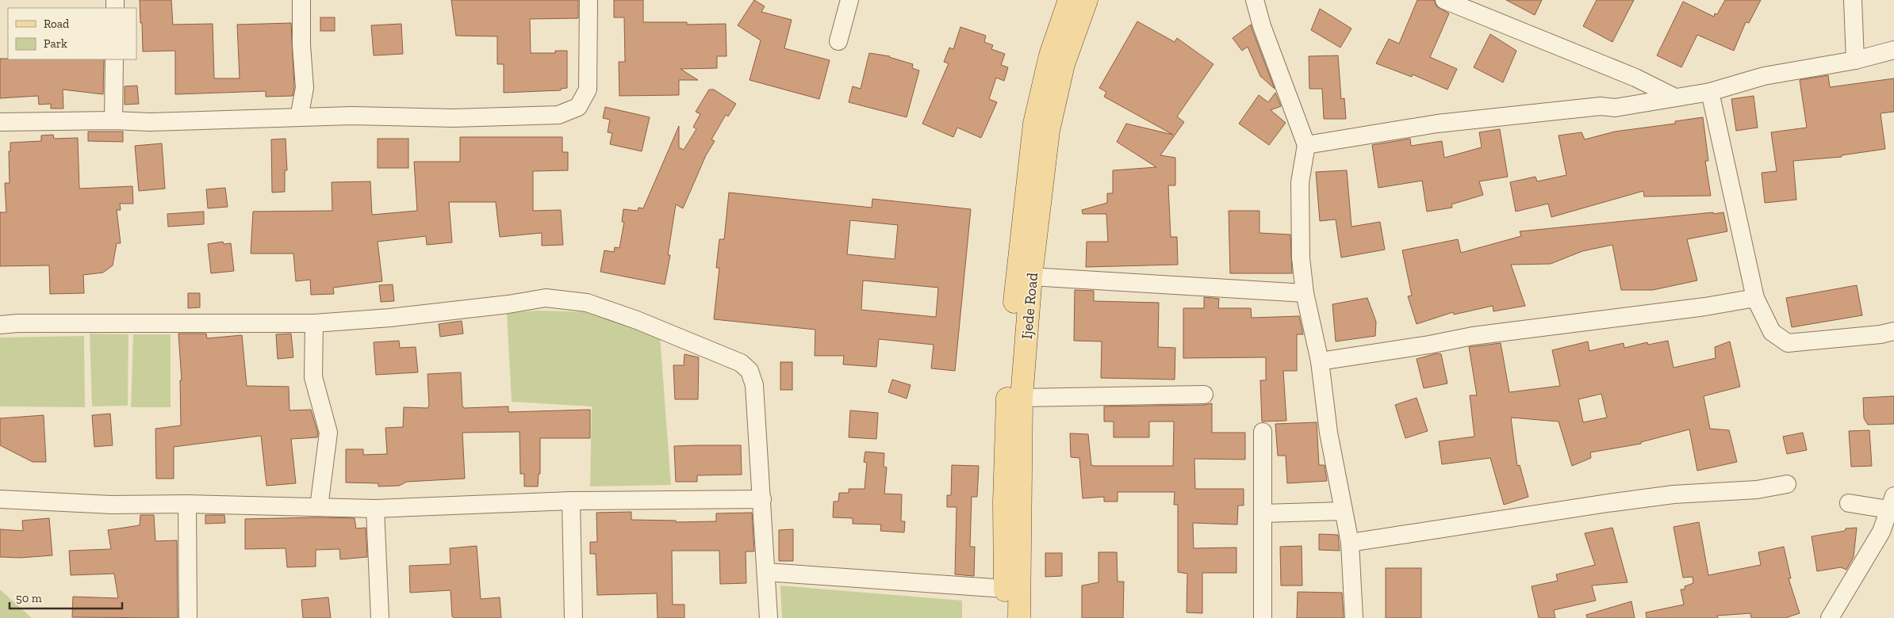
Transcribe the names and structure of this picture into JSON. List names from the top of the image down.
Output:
{
  "streets": {
    "main road": ["Ijede Road"]
  },
  "legend": ["Road", "Park"],
  "scale_bar": "50 m"
}
